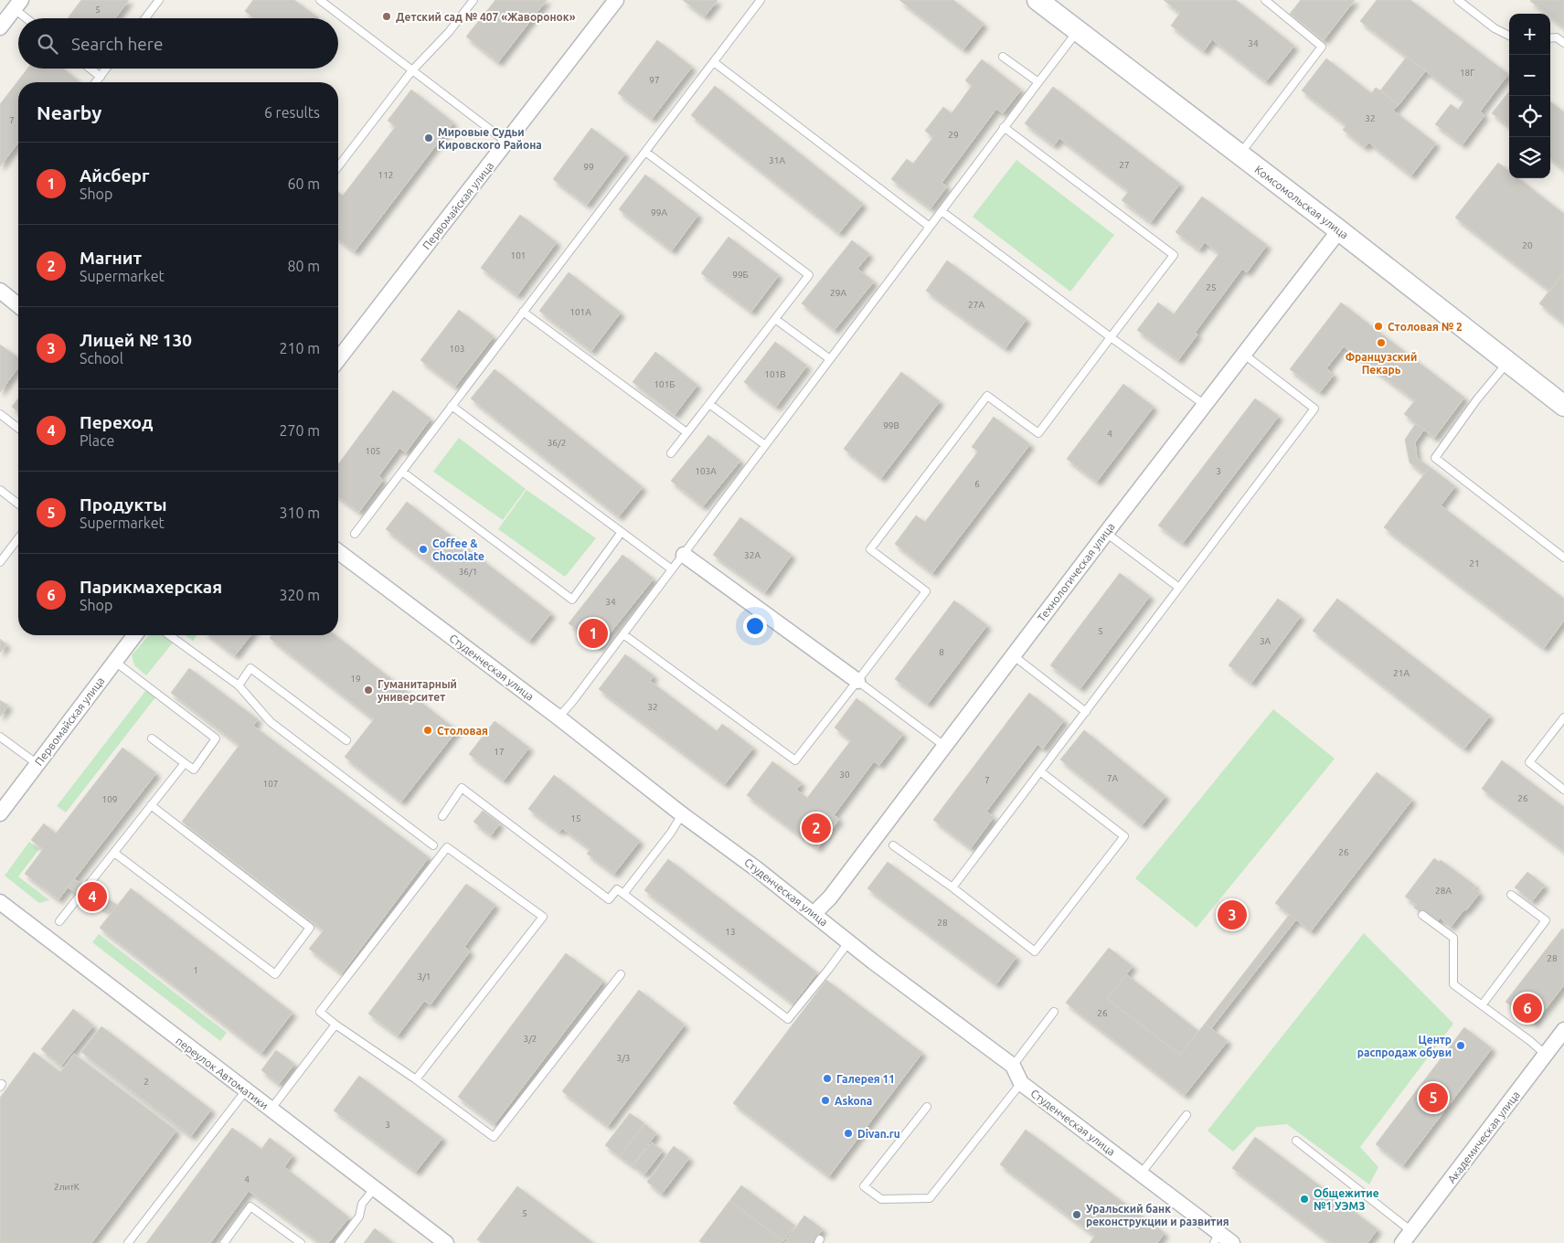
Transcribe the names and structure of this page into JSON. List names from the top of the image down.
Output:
{
  "streets": {
    "main road": ["Комсомольская улица"],
    "street": [
      "Первомайская улица",
      "Технологическая улица",
      "Студенческая улица",
      "переулок Автоматики",
      "Академическая улица"
    ]
  },
  "crossings": [
    ["Комсомольская улица", "Технологическая улица"],
    ["Технологическая улица", "Студенческая улица"]
  ],
  "places": [
    "Детский сад № 407 «Жаворонок»",
    "Мировые Судьи Кировского Района",
    "Столовая № 2",
    "Французский Пекарь",
    "Coffee & Chocolate",
    "Гуманитарный университет",
    "Столовая",
    "Центр распродаж обуви",
    "Галерея 11",
    "Askona",
    "Divan.ru",
    "Общежитие №1 УЭМЗ",
    "Уральский банк реконструкции и развития"
  ],
  "house_numbers": [
    "5",
    "34",
    "18Г",
    "97",
    "32",
    "7",
    "29",
    "31А",
    "27",
    "99",
    "112",
    "99А",
    "20",
    "101",
    "99Б",
    "25",
    "29А",
    "27А",
    "101А",
    "103",
    "101В",
    "101Б",
    "99В",
    "4",
    "36/2",
    "105",
    "103А",
    "3",
    "6",
    "32А",
    "21",
    "36/1",
    "34",
    "5",
    "3А",
    "8",
    "21А",
    "19",
    "32",
    "17",
    "30",
    "7А",
    "7",
    "107",
    "26",
    "109",
    "15",
    "26",
    "28А",
    "28",
    "13",
    "28",
    "1",
    "3/1",
    "26",
    "3/2",
    "3/3",
    "2",
    "3",
    "4",
    "2литК",
    "5"
  ],
  "page": {
    "map_buttons": ["+", "−"],
    "search": "Search here",
    "heading": ["Nearby", "6 results"],
    "list": [
      {
        "mark": "1",
        "name": "Айсберг",
        "note": "Shop",
        "value": "60 m"
      },
      {
        "mark": "2",
        "name": "Магнит",
        "note": "Supermarket",
        "value": "80 m"
      },
      {
        "mark": "3",
        "name": "Лицей № 130",
        "note": "School",
        "value": "210 m"
      },
      {
        "mark": "4",
        "name": "Переход",
        "note": "Place",
        "value": "270 m"
      },
      {
        "mark": "5",
        "name": "Продукты",
        "note": "Supermarket",
        "value": "310 m"
      },
      {
        "mark": "6",
        "name": "Парикмахерская",
        "note": "Shop",
        "value": "320 m"
      }
    ],
    "pins": [
      "1",
      "2",
      "4",
      "3",
      "6",
      "5"
    ]
  }
}
